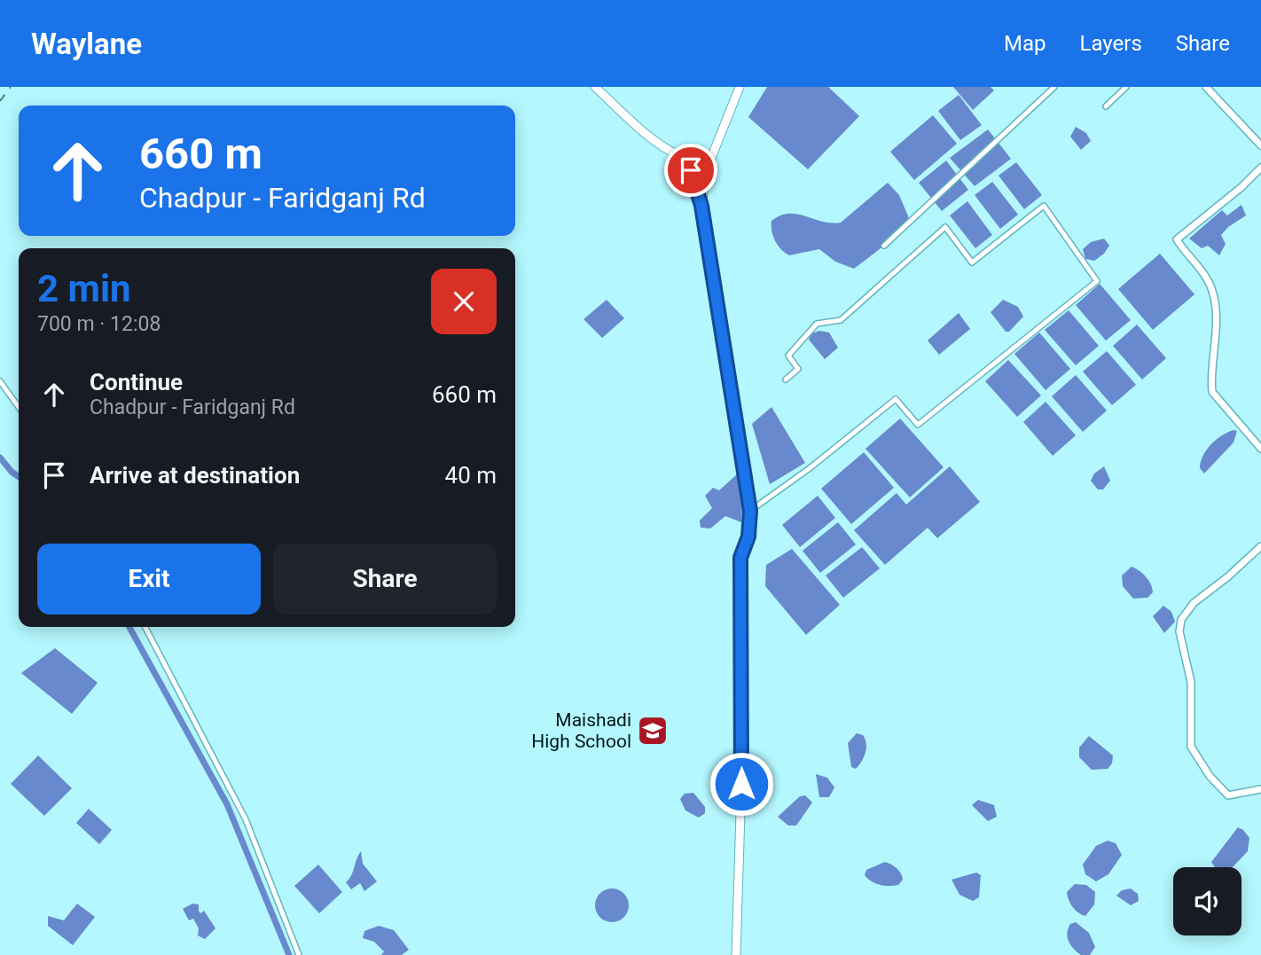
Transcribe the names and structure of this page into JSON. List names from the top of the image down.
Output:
{
  "places": {
    "school or university": ["Maishadi High School"]
  },
  "page": {
    "header": "Waylane",
    "nav": ["Map", "Layers", "Share"],
    "turn": ["660 m", "Chadpur - Faridganj Rd"],
    "heading": ["2 min", "700 m · 12:08"],
    "list": [
      {
        "name": "Continue",
        "note": "Chadpur - Faridganj Rd",
        "value": "660 m"
      },
      {
        "name": "Arrive at destination",
        "value": "40 m"
      }
    ],
    "buttons": ["Exit", "Share"]
  }
}
